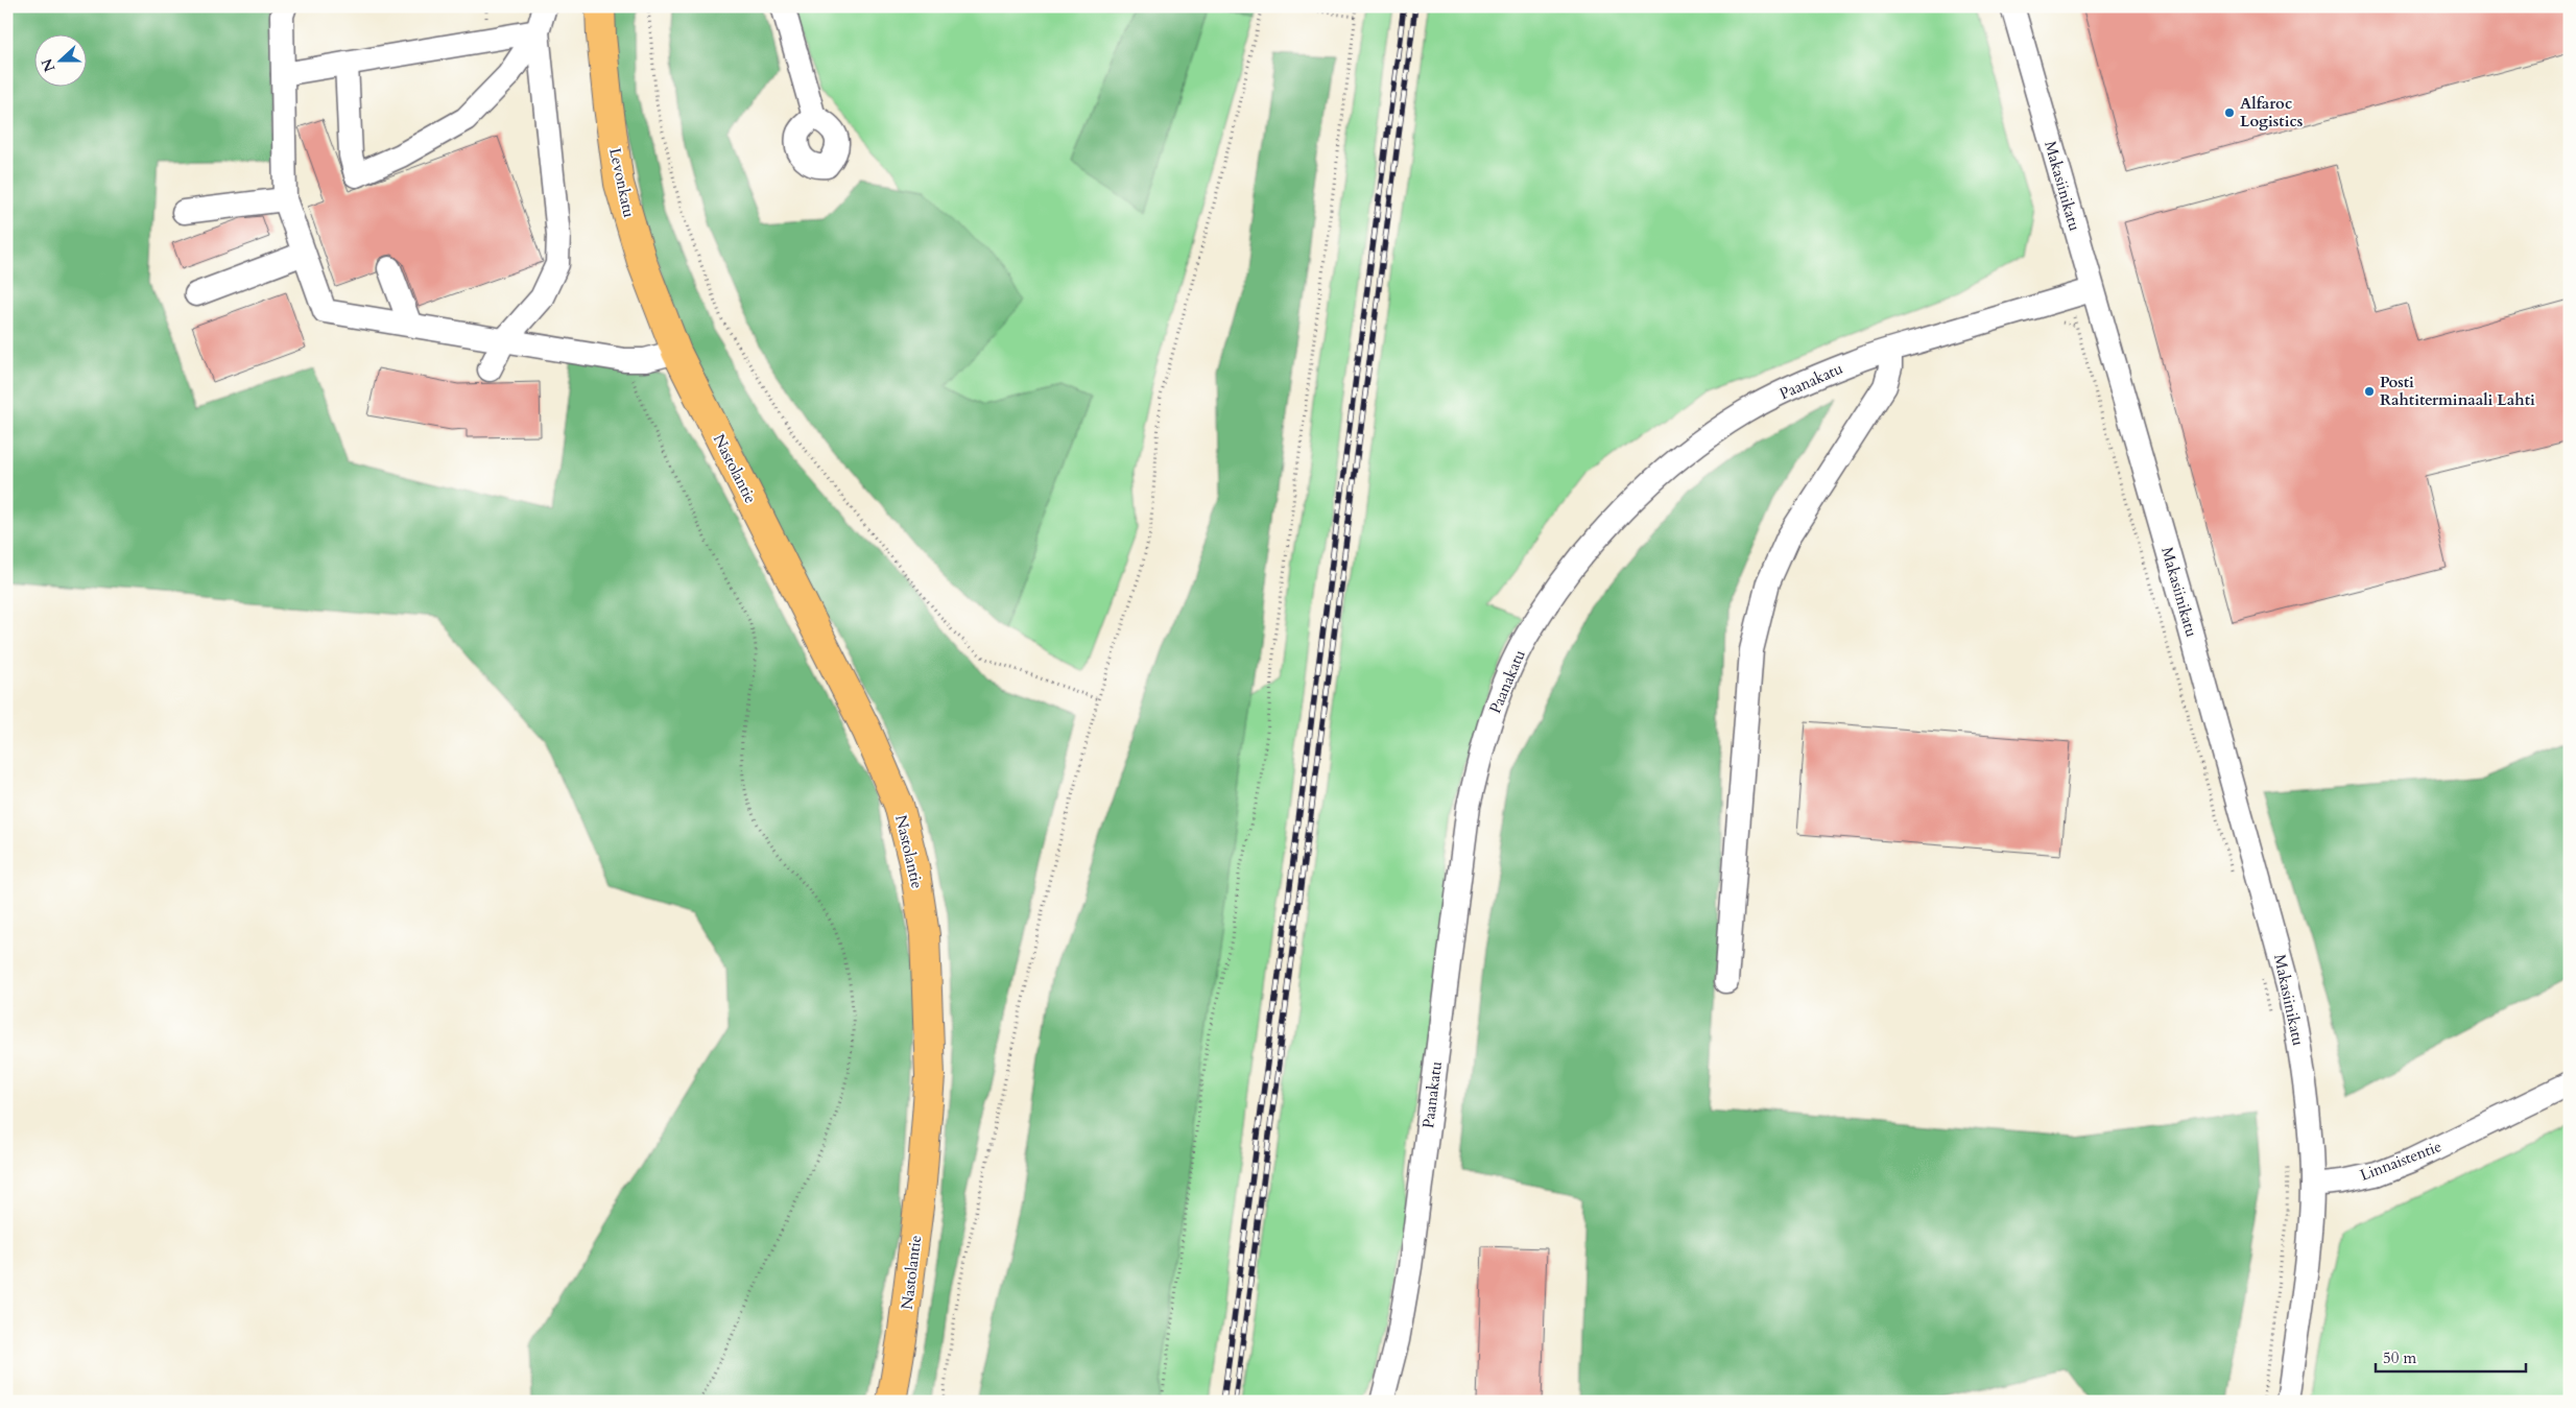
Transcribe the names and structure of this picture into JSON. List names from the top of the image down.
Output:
{
  "streets": {
    "main road": ["Levonkatu", "Nastolantie"],
    "street": ["Makasiinikatu", "Paanakatu", "Linnaistentie"]
  },
  "crossings": [
    ["Levonkatu", "Nastolantie"],
    ["Makasiinikatu", "Paanakatu"],
    ["Makasiinikatu", "Linnaistentie"]
  ],
  "places": ["Alfaroc Logistics", "Posti Rahtiterminaali Lahti"],
  "scale_bar": "50 m",
  "north": "left"
}
